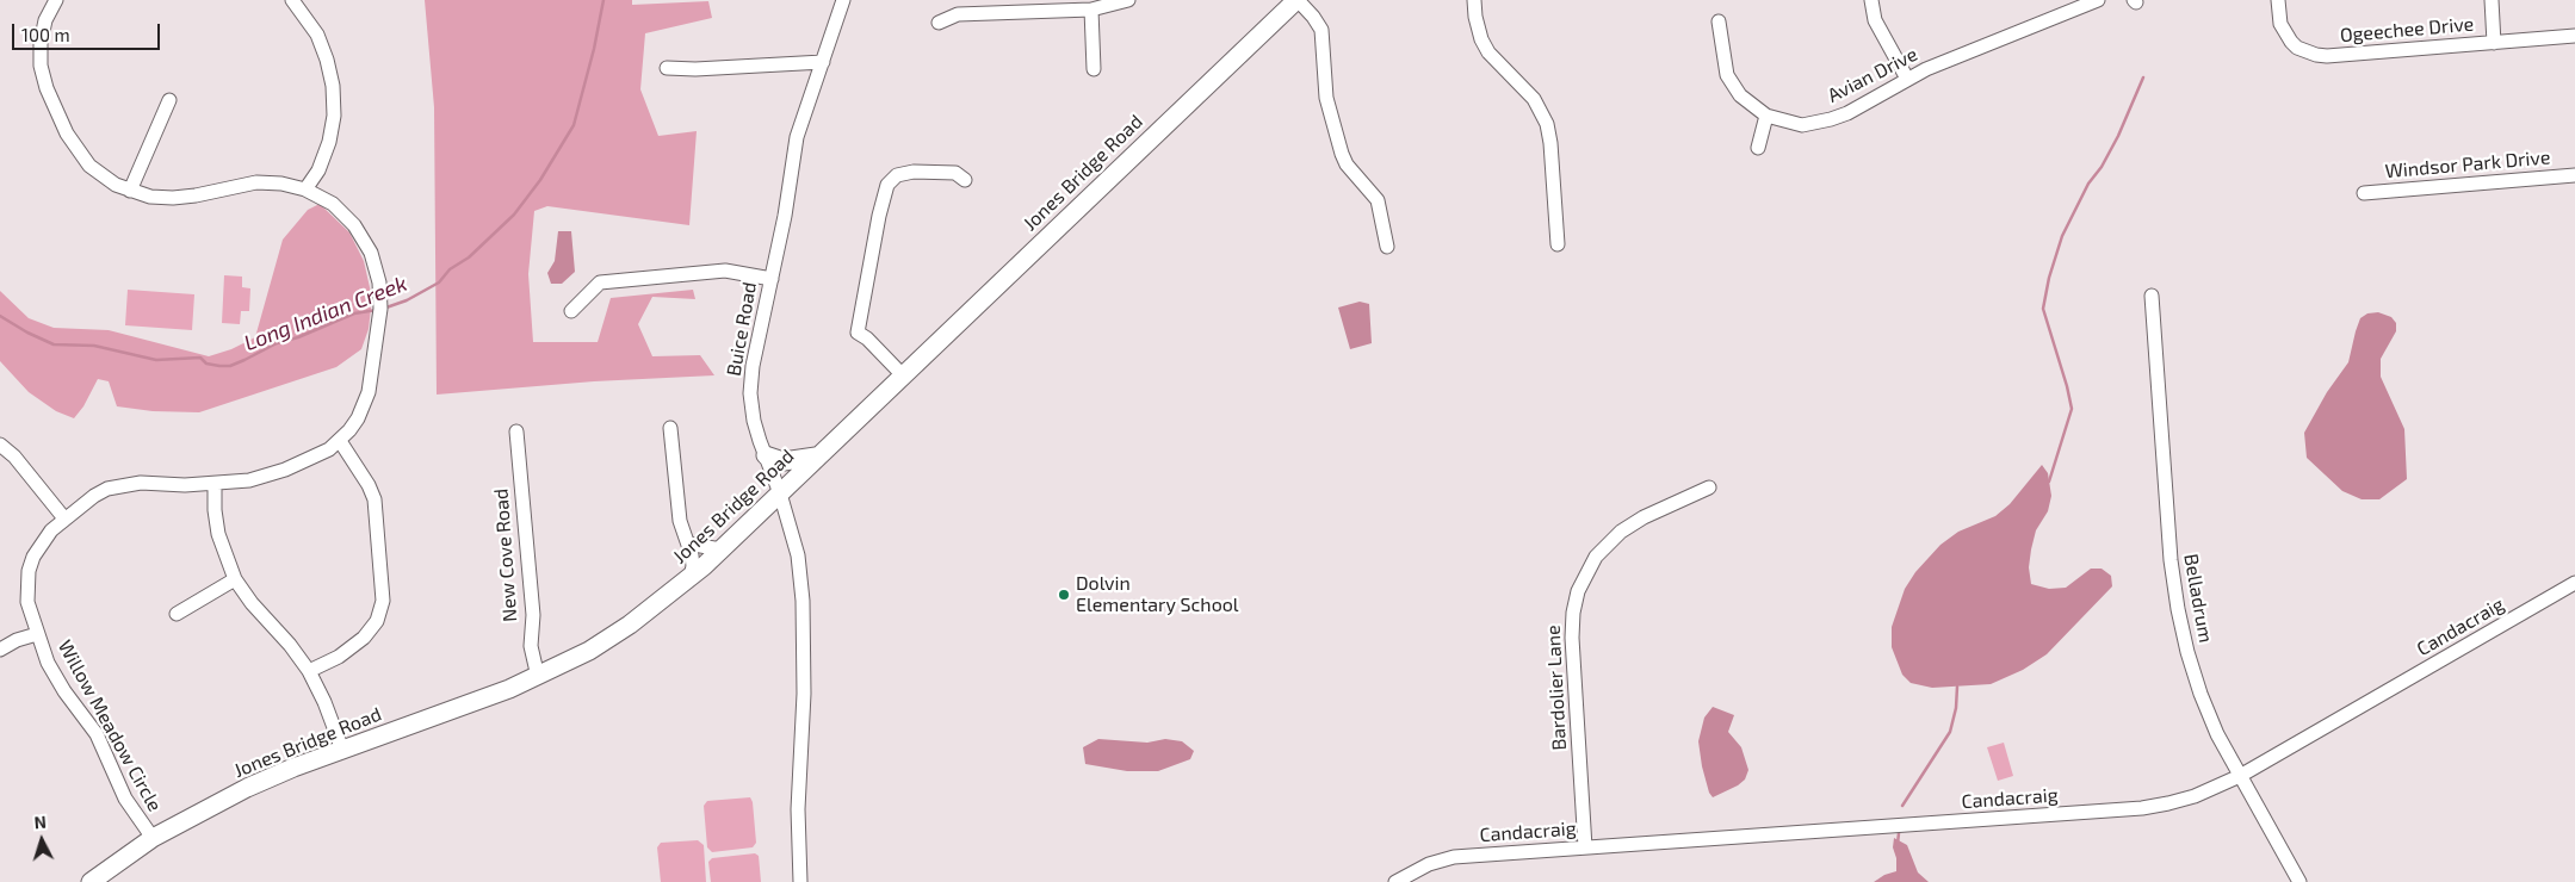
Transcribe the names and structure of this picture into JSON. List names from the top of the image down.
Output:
{
  "streets": {
    "main road": ["Jones Bridge Road"],
    "street": [
      "Ogeechee Drive",
      "Avian Drive",
      "Windsor Park Drive",
      "Buice Road",
      "New Cove Road",
      "Belladrum",
      "Candacraig",
      "Bardolier Lane",
      "Willow Meadow Circle"
    ]
  },
  "crossings": [
    ["Jones Bridge Road", "Buice Road"],
    ["Jones Bridge Road", "New Cove Road"],
    ["Jones Bridge Road", "Willow Meadow Circle"],
    ["Belladrum", "Candacraig"],
    ["Candacraig", "Bardolier Lane"]
  ],
  "water": ["Long Indian Creek"],
  "places": ["Dolvin Elementary School"],
  "scale_bar": "100 m",
  "north": "top"
}
